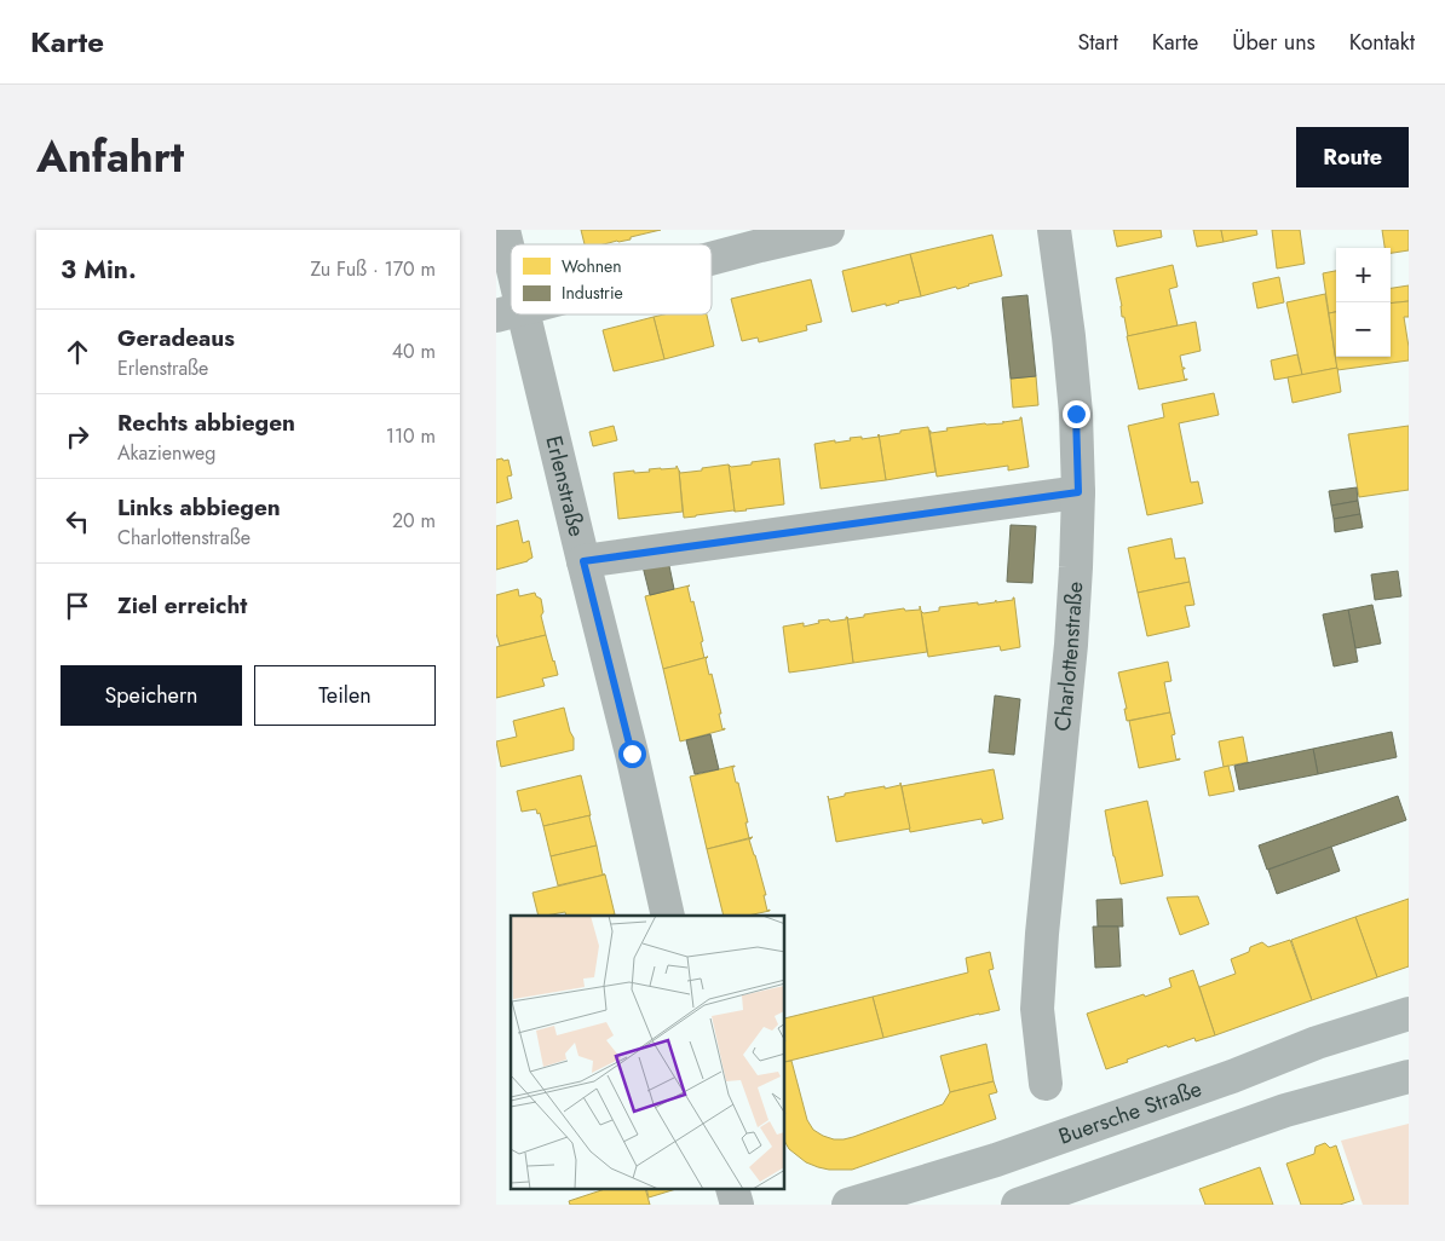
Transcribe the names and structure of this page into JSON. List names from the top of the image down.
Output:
{
  "streets": {
    "main road": ["Buersche Straße"],
    "street": ["Erlenstraße", "Charlottenstraße"]
  },
  "legend": ["Wohnen", "Industrie"],
  "page": {
    "header": "Karte",
    "nav": [
      "Start",
      "Karte",
      "Über uns",
      "Kontakt"
    ],
    "title": "Anfahrt",
    "buttons": [
      "Route",
      ["Speichern", "Teilen"]
    ],
    "heading": ["3 Min.", "Zu Fuß · 170 m"],
    "map_buttons": ["+", "−"],
    "list": [
      ["Geradeaus", "Erlenstraße", "40 m"],
      ["Rechts abbiegen", "Akazienweg", "110 m"],
      ["Links abbiegen", "Charlottenstraße", "20 m"],
      "Ziel erreicht"
    ]
  }
}
